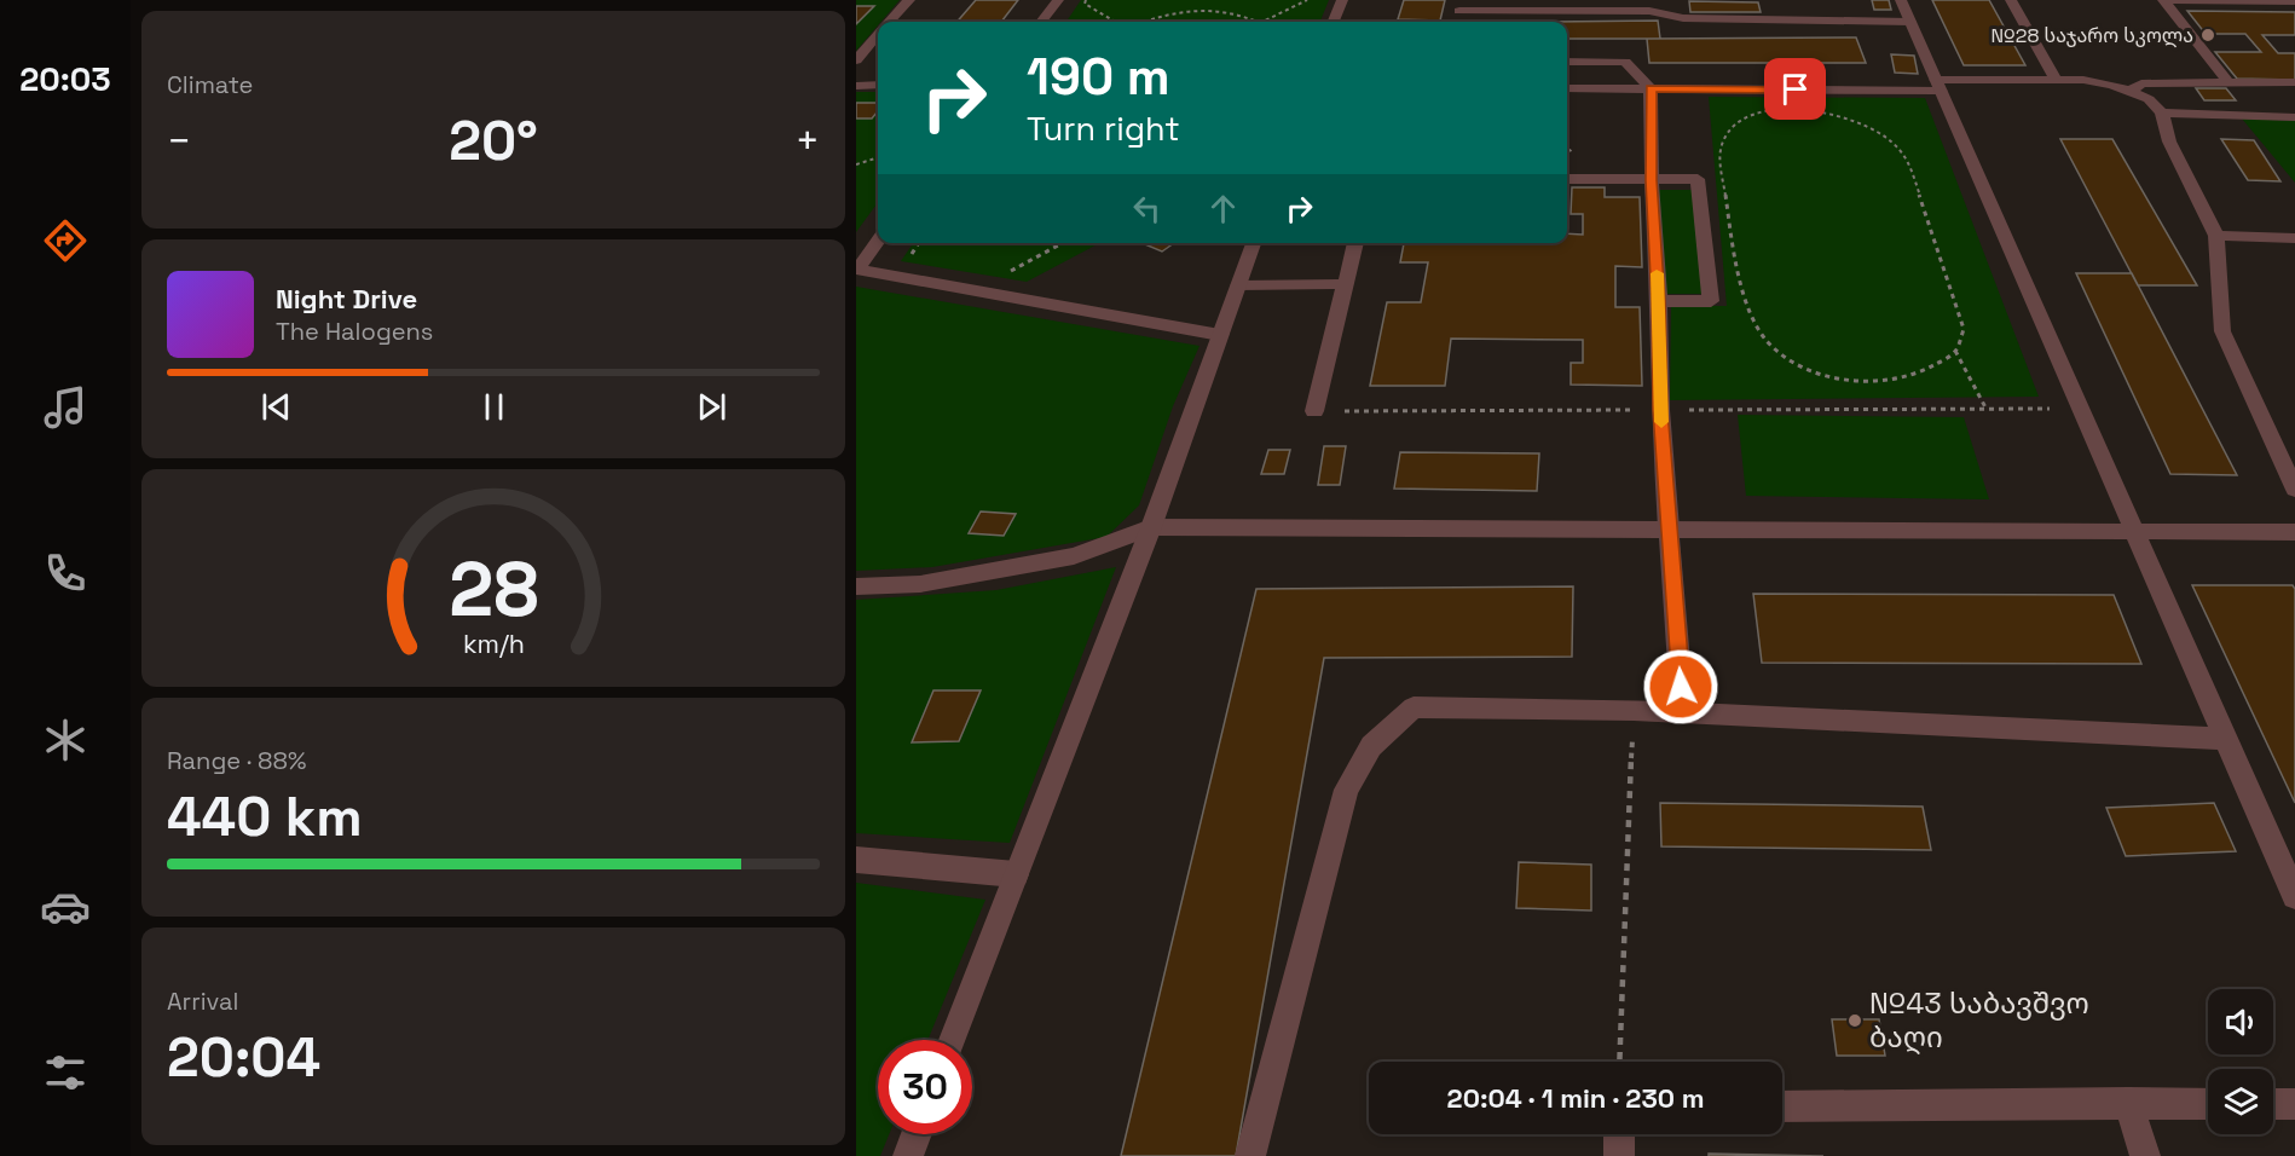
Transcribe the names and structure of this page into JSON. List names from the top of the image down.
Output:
{
  "places": ["№28 საჯარო სკოლა", "№43 საბავშვო ბაღი"],
  "page": {
    "tabs": "20:03",
    "tile": [
      "Climate",
      ["Range · 88%", "440 km"],
      ["Arrival", "20:04"]
    ],
    "turn": ["190 m", "Turn right"],
    "heat": ["−", "20°", "+"],
    "song": ["Night Drive", "The Halogens"],
    "limit": "30",
    "trip": "20:04 · 1 min · 230 m",
    "gauge": ["28", "km/h"]
  }
}
